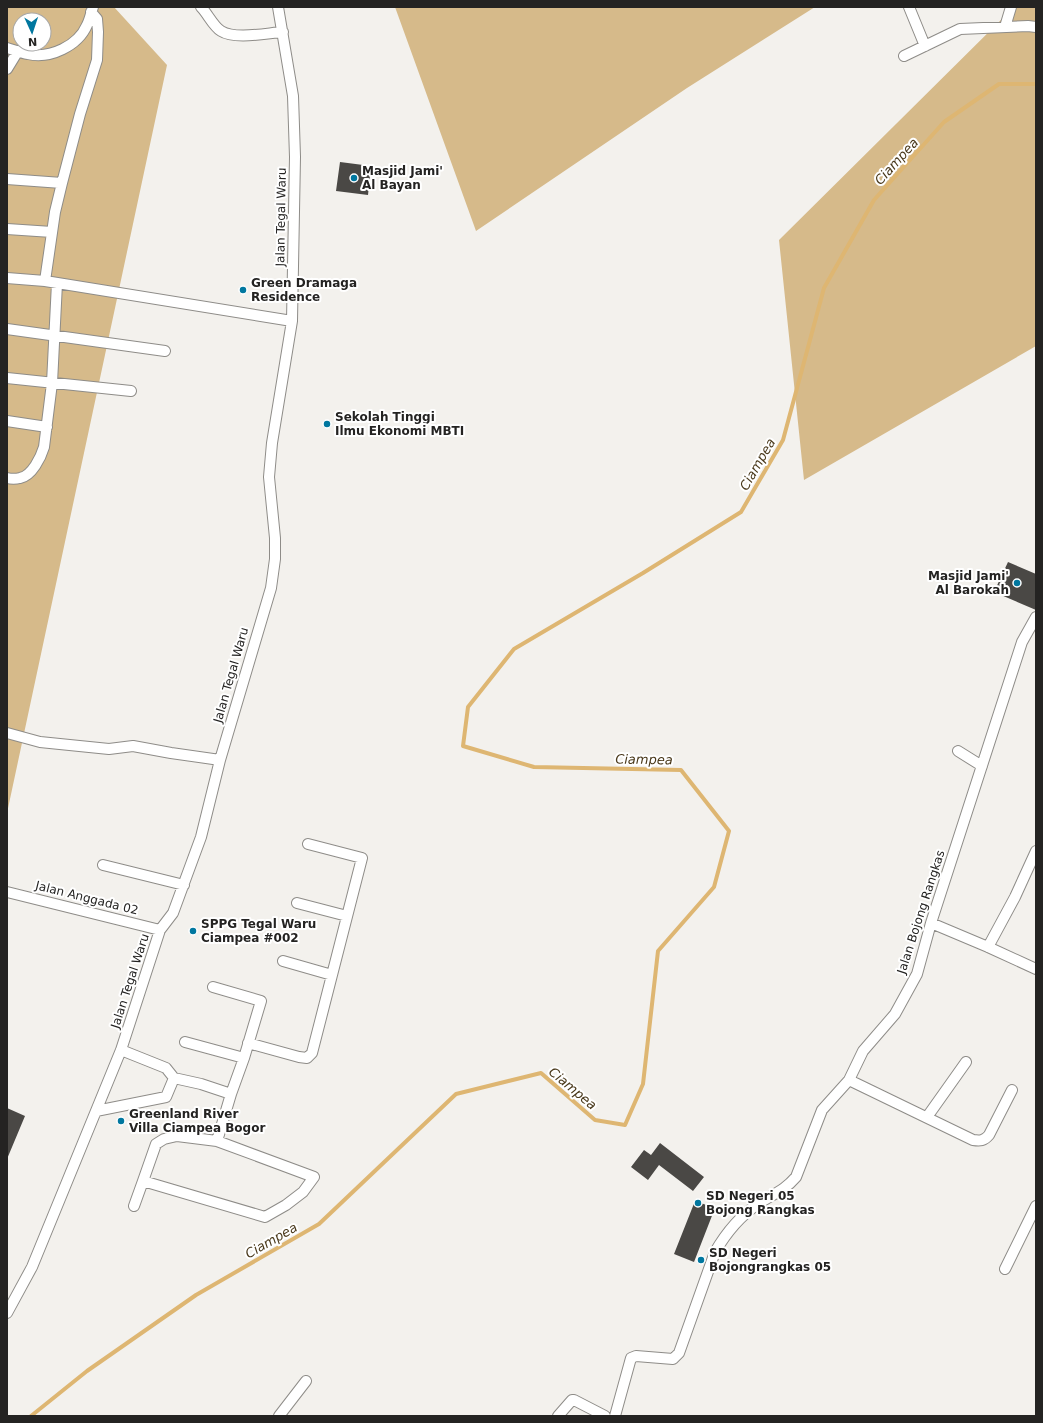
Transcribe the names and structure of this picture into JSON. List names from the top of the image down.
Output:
{
  "streets": {
    "street": ["Jalan Tegal Waru", "Jalan Anggada 02", "Jalan Bojong Rangkas"]
  },
  "crossings": [
    ["Jalan Tegal Waru", "Jalan Anggada 02"]
  ],
  "water": ["Ciampea"],
  "places": [
    "Masjid Jami' Al Bayan",
    "Green Dramaga Residence",
    "Sekolah Tinggi Ilmu Ekonomi MBTI",
    "Masjid Jami' Al Barokah",
    "SPPG Tegal Waru Ciampea #002",
    "Greenland River Villa Ciampea Bogor",
    "SD Negeri 05 Bojong Rangkas",
    "SD Negeri Bojongrangkas 05"
  ],
  "north": "bottom"
}
